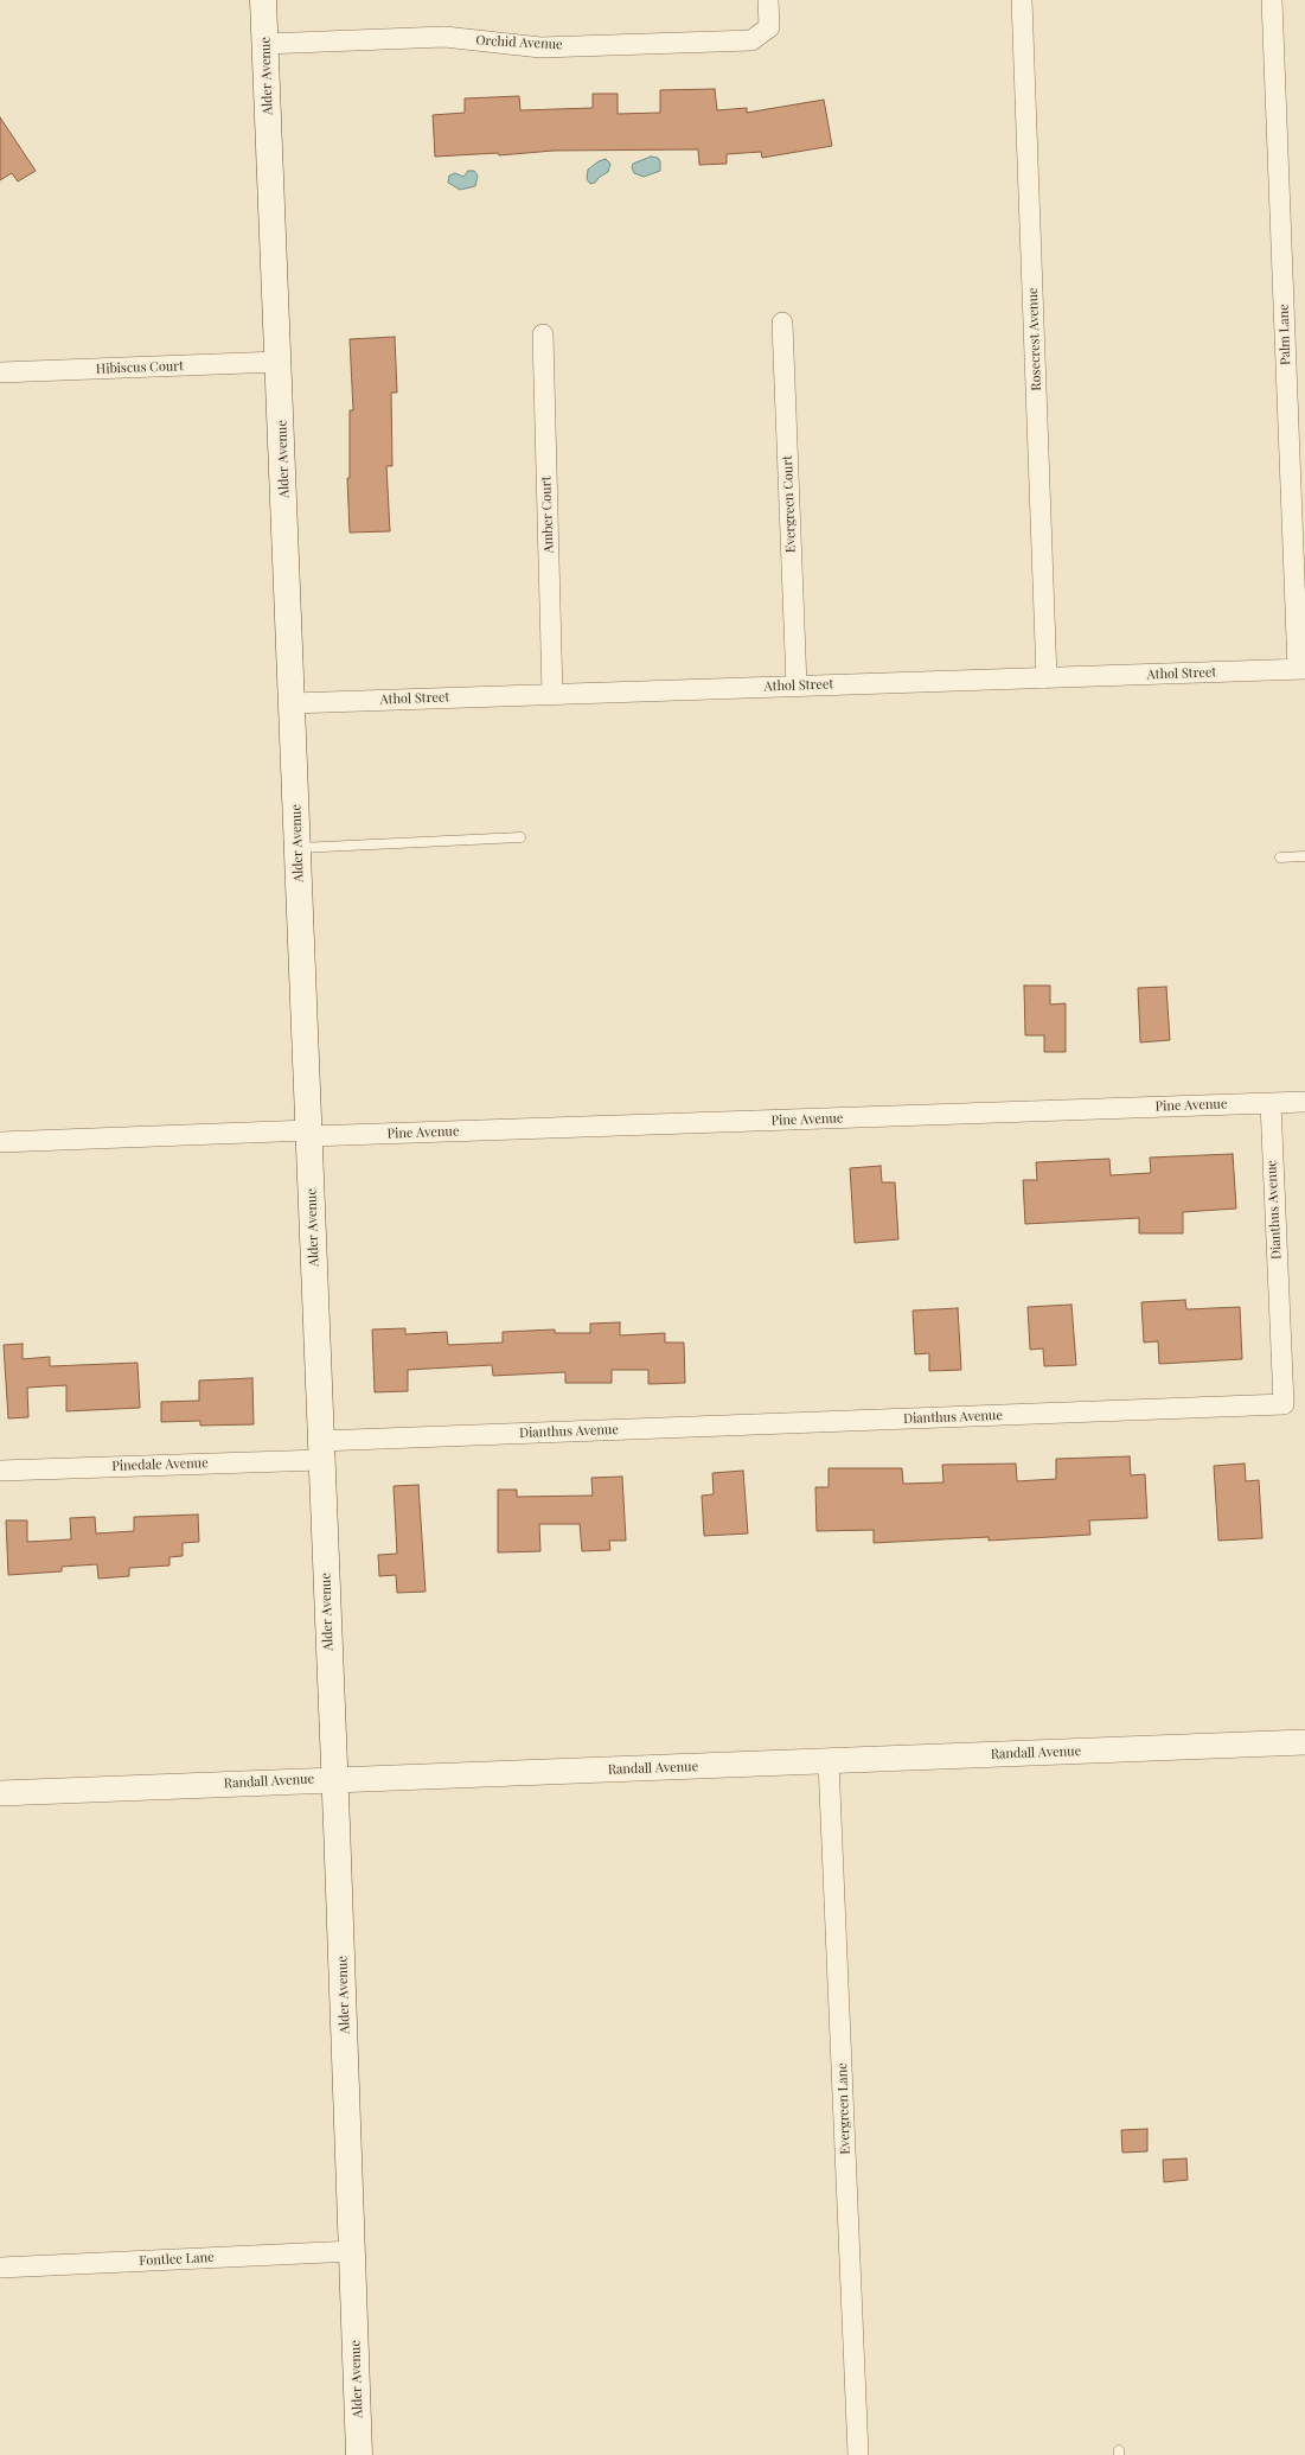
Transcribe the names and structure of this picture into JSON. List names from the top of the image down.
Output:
{
  "streets": {
    "main road": ["Alder Avenue"],
    "street": [
      "Orchid Avenue",
      "Palm Lane",
      "Rosecrest Avenue",
      "Hibiscus Court",
      "Evergreen Court",
      "Amber Court",
      "Athol Street",
      "Pine Avenue",
      "Dianthus Avenue",
      "Pinedale Avenue",
      "Randall Avenue",
      "Evergreen Lane",
      "Fontlee Lane"
    ]
  },
  "crossings": [
    ["Orchid Avenue", "Alder Avenue"],
    ["Alder Avenue", "Hibiscus Court"],
    ["Alder Avenue", "Athol Street"],
    ["Alder Avenue", "Pine Avenue"],
    ["Alder Avenue", "Dianthus Avenue"],
    ["Alder Avenue", "Pinedale Avenue"],
    ["Alder Avenue", "Randall Avenue"],
    ["Alder Avenue", "Fontlee Lane"],
    ["Palm Lane", "Athol Street"],
    ["Rosecrest Avenue", "Athol Street"],
    ["Evergreen Court", "Athol Street"],
    ["Amber Court", "Athol Street"],
    ["Pine Avenue", "Dianthus Avenue"],
    ["Dianthus Avenue", "Pinedale Avenue"],
    ["Randall Avenue", "Evergreen Lane"]
  ]
}
